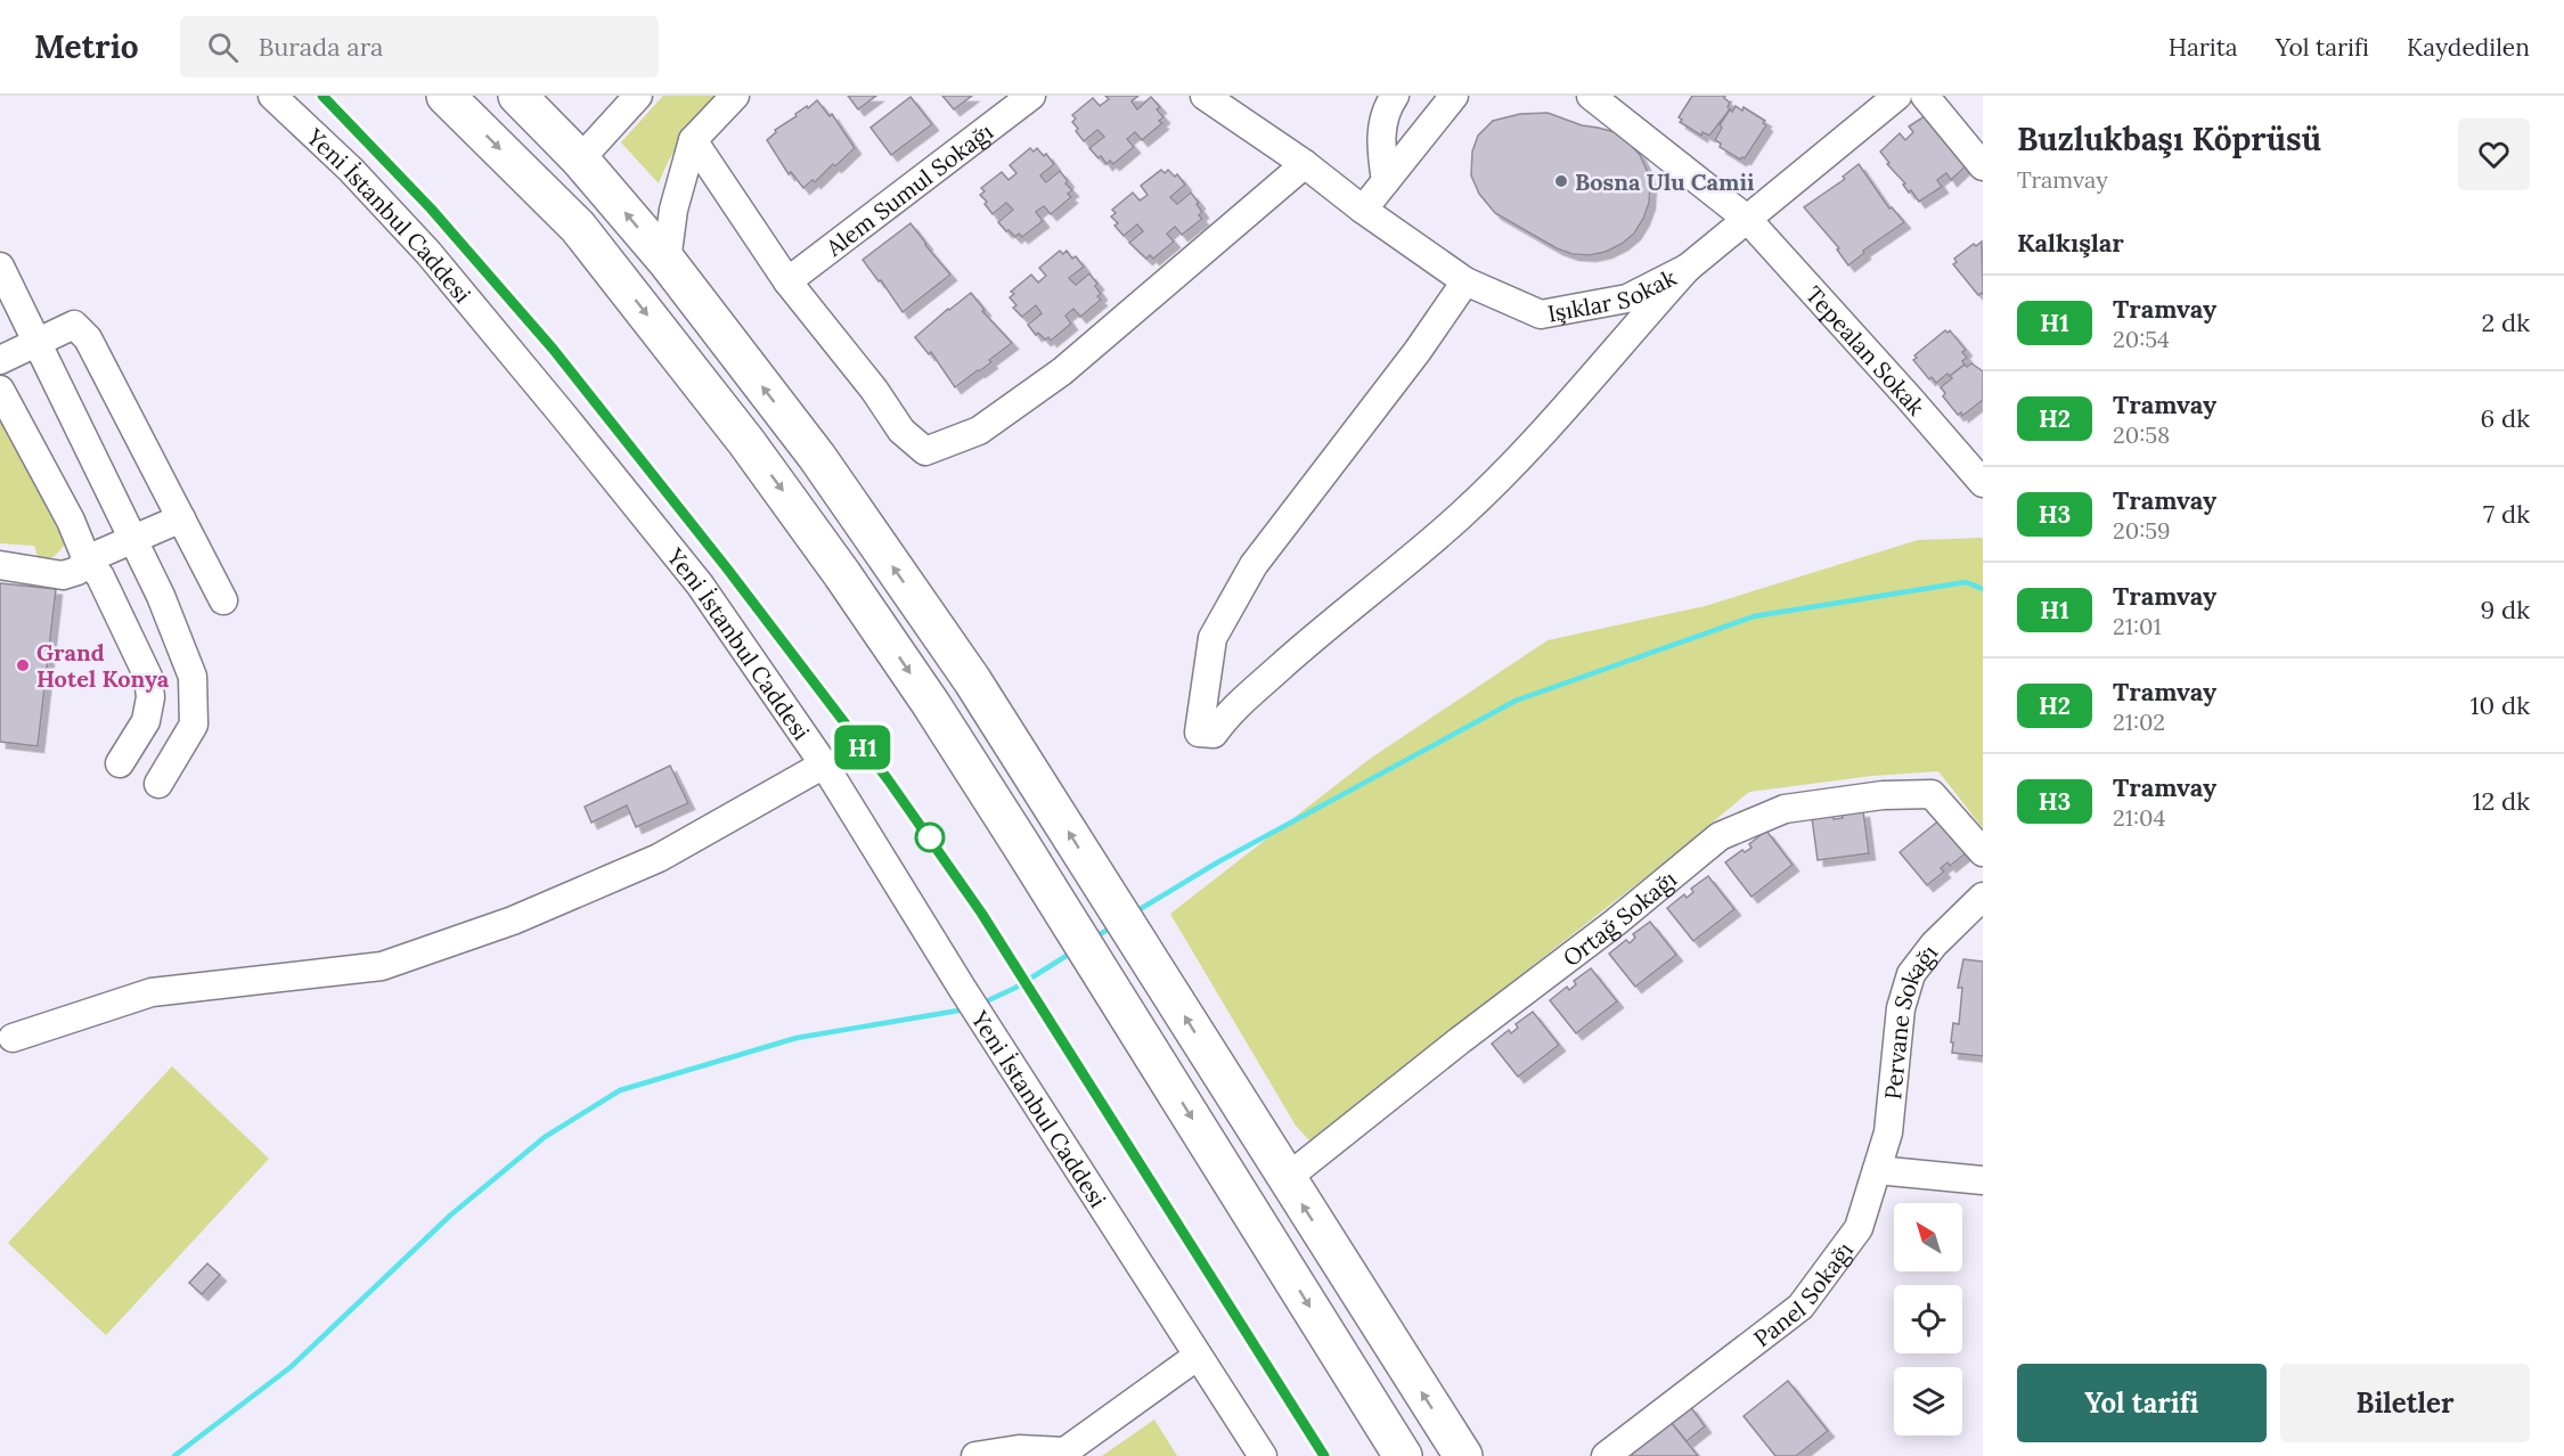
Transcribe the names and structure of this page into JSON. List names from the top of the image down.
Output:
{
  "streets": {
    "street": [
      "Alem Sumul Sokağı",
      "Yeni İstanbul Caddesi",
      "Işıklar Sokak",
      "Tepealan Sokak",
      "Ortağ Sokağı",
      "Pervane Sokağı",
      "Panel Sokağı"
    ]
  },
  "crossings": [
    ["Işıklar Sokak", "Tepealan Sokak"],
    ["Pervane Sokağı", "Panel Sokağı"]
  ],
  "places": ["Bosna Ulu Camii", "Grand Hotel Konya"],
  "lines": ["tram line H1"],
  "north": "top left",
  "page": {
    "header": "Metrio",
    "search": "Burada ara",
    "nav": ["Harita", "Yol tarifi", "Kaydedilen"],
    "on_map": "H1",
    "heading": [
      ["Buzlukbaşı Köprüsü", "Tramvay"],
      "Kalkışlar"
    ],
    "list": [
      {
        "mark": "H1",
        "name": "Tramvay",
        "note": "20:54",
        "value": "2 dk"
      },
      {
        "mark": "H2",
        "name": "Tramvay",
        "note": "20:58",
        "value": "6 dk"
      },
      {
        "mark": "H3",
        "name": "Tramvay",
        "note": "20:59",
        "value": "7 dk"
      },
      {
        "mark": "H1",
        "name": "Tramvay",
        "note": "21:01",
        "value": "9 dk"
      },
      {
        "mark": "H2",
        "name": "Tramvay",
        "note": "21:02",
        "value": "10 dk"
      },
      {
        "mark": "H3",
        "name": "Tramvay",
        "note": "21:04",
        "value": "12 dk"
      }
    ],
    "buttons": ["Yol tarifi", "Biletler"]
  }
}
